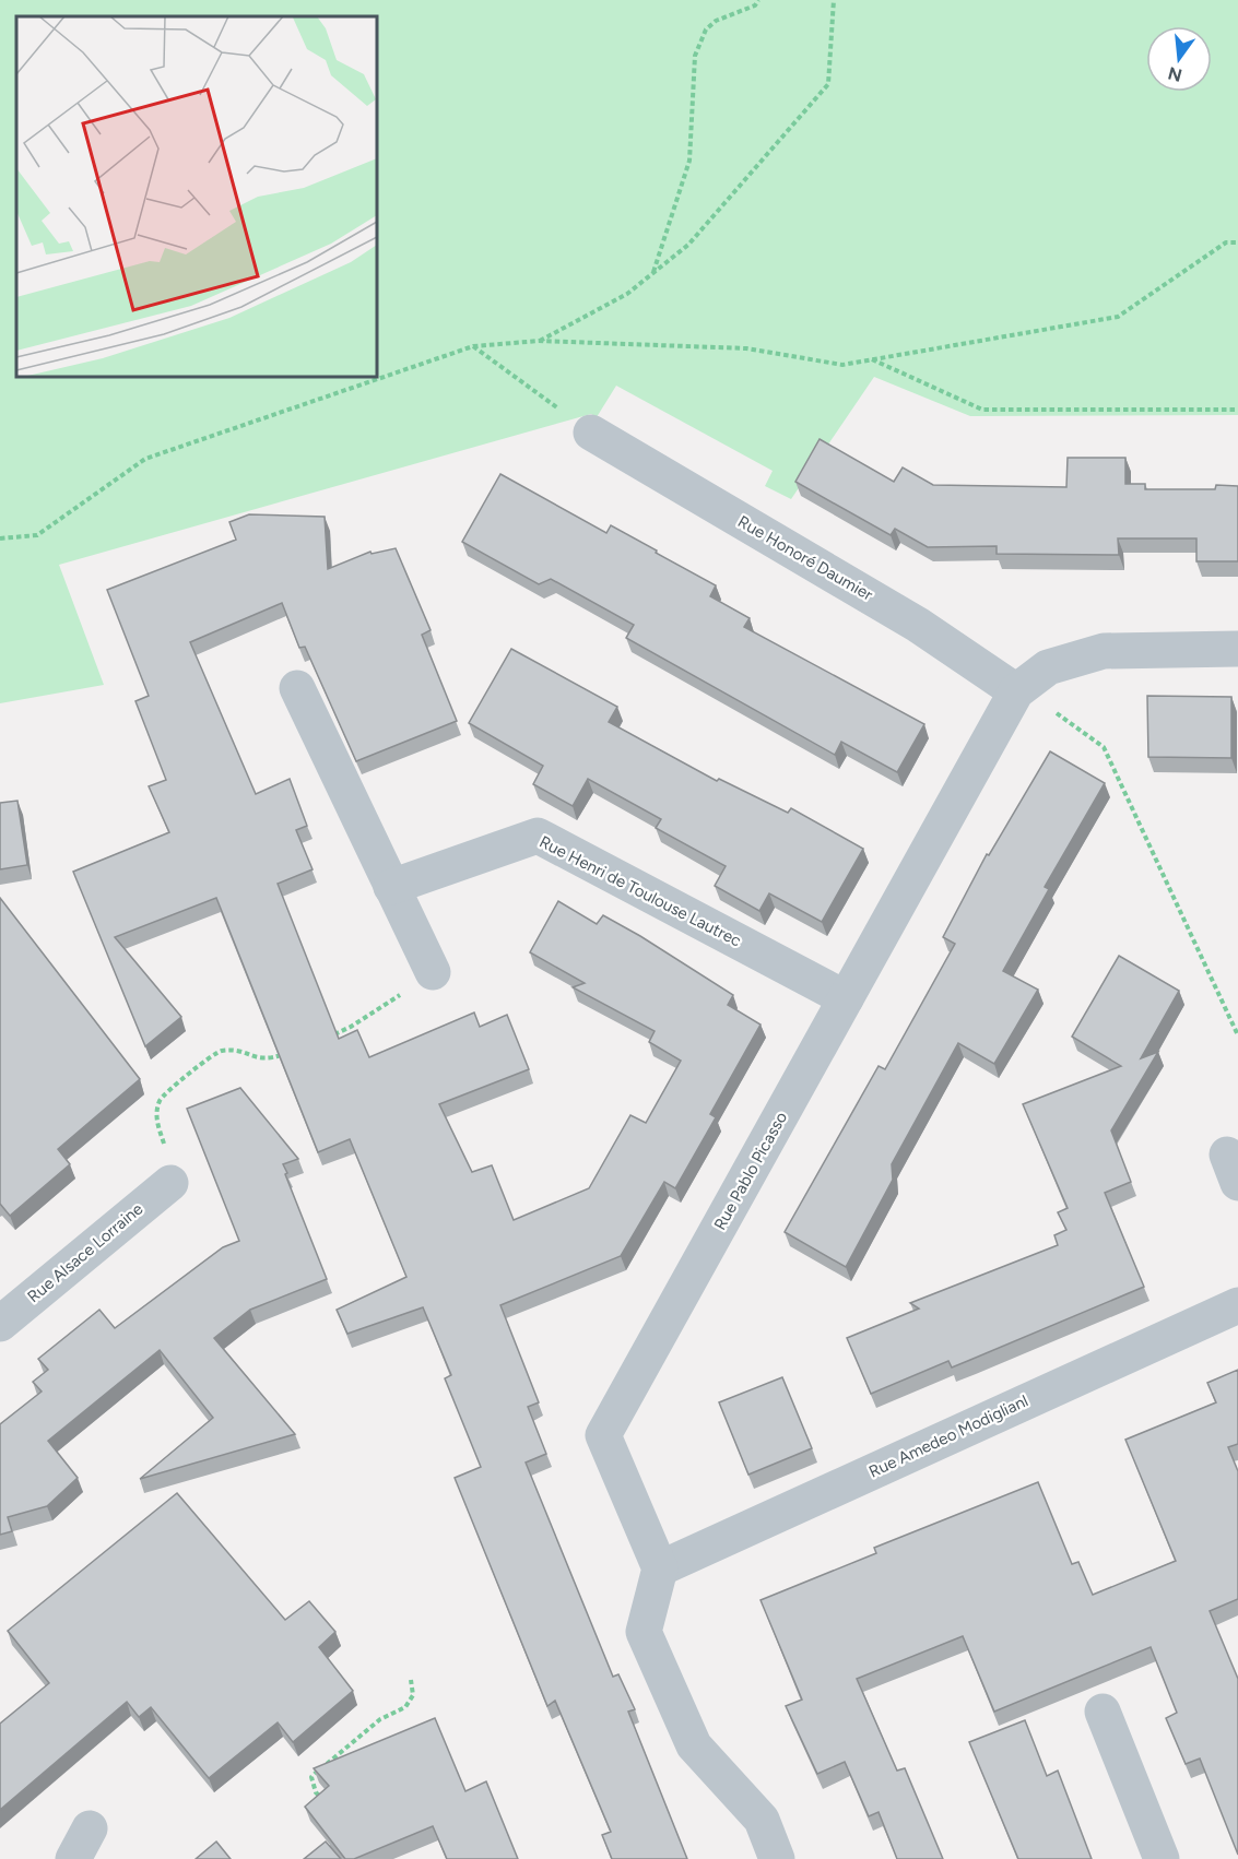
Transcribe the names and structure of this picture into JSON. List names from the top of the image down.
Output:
{
  "streets": {
    "street": [
      "Rue Honoré Daumier",
      "Rue Henri de Toulouse Lautrec",
      "Rue Pablo Picasso",
      "Rue Alsace Lorraine",
      "Rue Amedeo Modiglianl"
    ]
  },
  "crossings": [
    ["Rue Honoré Daumier", "Rue Pablo Picasso"],
    ["Rue Henri de Toulouse Lautrec", "Rue Pablo Picasso"],
    ["Rue Pablo Picasso", "Rue Amedeo Modiglianl"]
  ],
  "north": "bottom"
}
